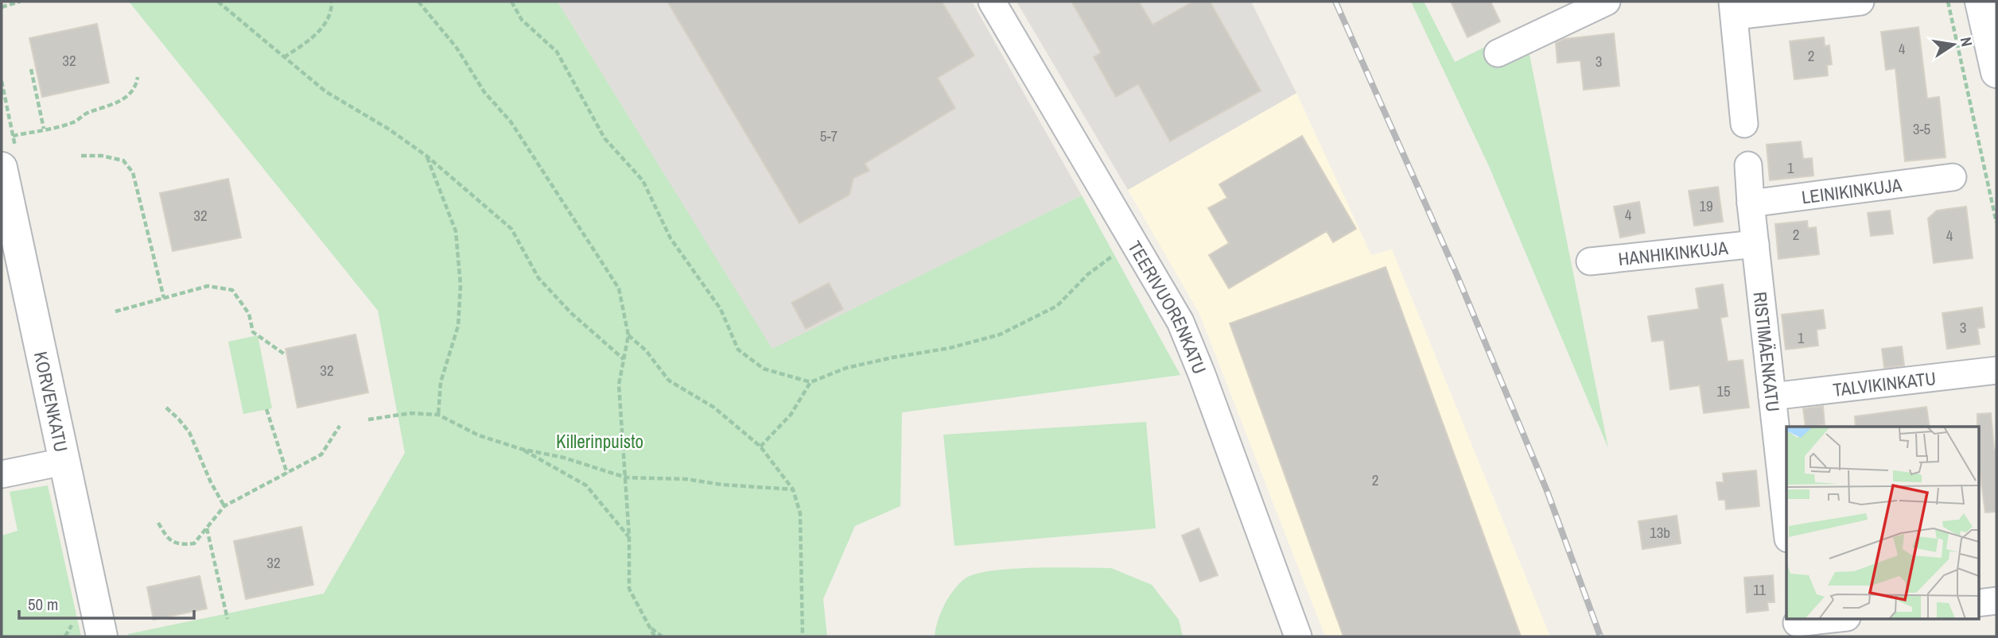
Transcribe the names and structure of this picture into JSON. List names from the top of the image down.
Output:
{
  "streets": {
    "street": [
      "LEINIKINKUJA",
      "HANHIKINKUJA",
      "TEERIVUORENKATU",
      "RISTIMÄENKATU",
      "TALVIKINKATU",
      "KORVENKATU"
    ]
  },
  "crossings": [
    ["LEINIKINKUJA", "RISTIMÄENKATU"],
    ["HANHIKINKUJA", "RISTIMÄENKATU"],
    ["RISTIMÄENKATU", "TALVIKINKATU"]
  ],
  "parks": ["Killerinpuisto"],
  "house_numbers": [
    "4",
    "2",
    "32",
    "3",
    "3-5",
    "5-7",
    "1",
    "19",
    "4",
    "32",
    "2",
    "4",
    "3",
    "1",
    "32",
    "15",
    "2",
    "13b",
    "32",
    "11"
  ],
  "scale_bar": "50 m",
  "north": "right"
}
